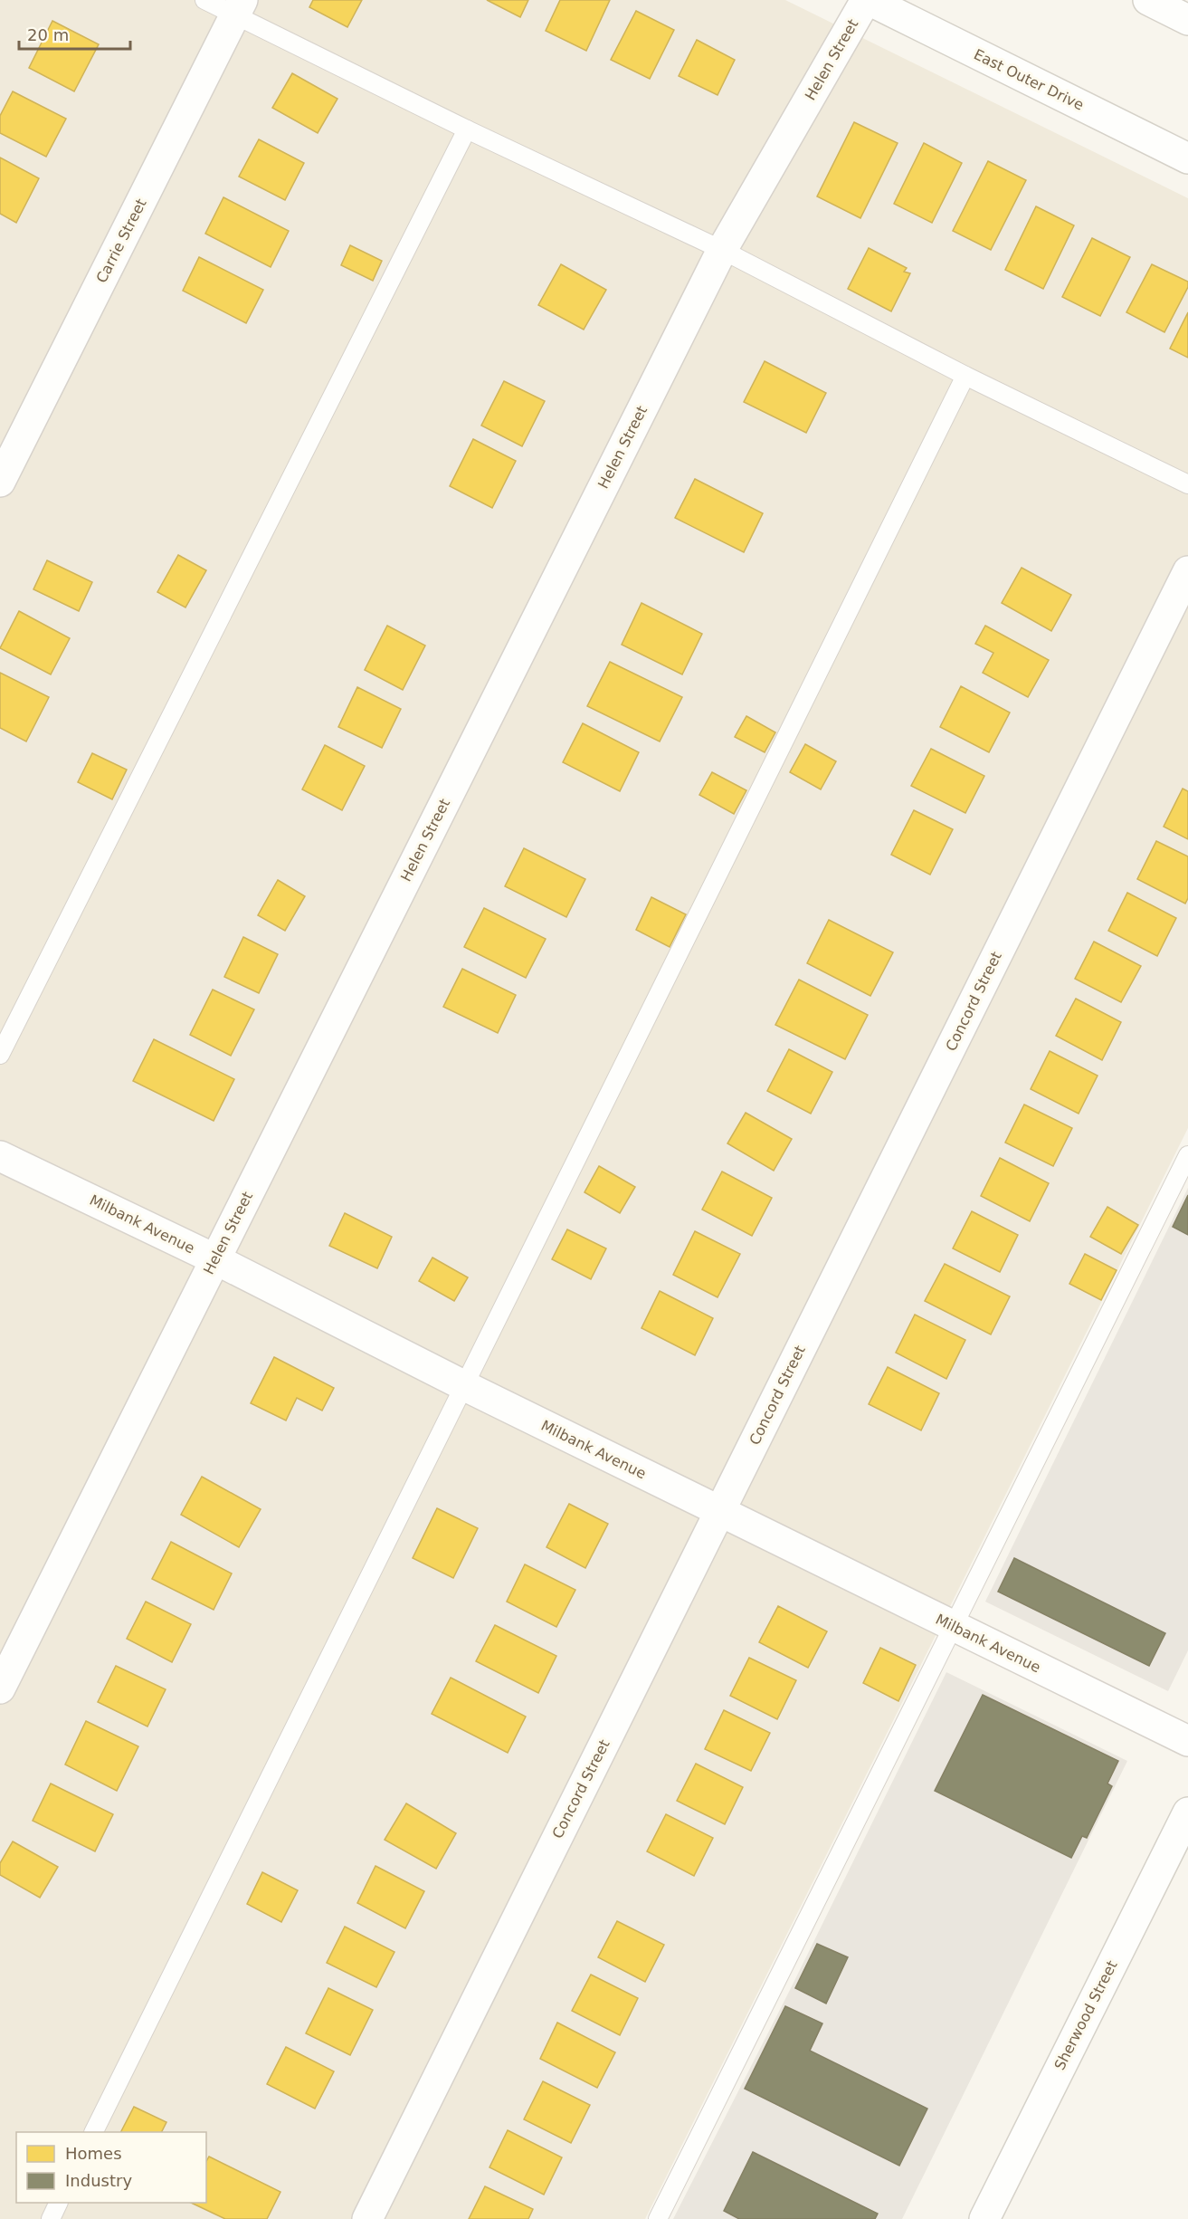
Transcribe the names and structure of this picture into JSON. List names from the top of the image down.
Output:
{
  "streets": {
    "street": [
      "Helen Street",
      "East Outer Drive",
      "Carrie Street",
      "Concord Street",
      "Milbank Avenue",
      "Sherwood Street"
    ]
  },
  "crossings": [
    ["Helen Street", "East Outer Drive"],
    ["Helen Street", "Milbank Avenue"],
    ["Concord Street", "Milbank Avenue"]
  ],
  "legend": ["Homes", "Industry"],
  "scale_bar": "20 m"
}
